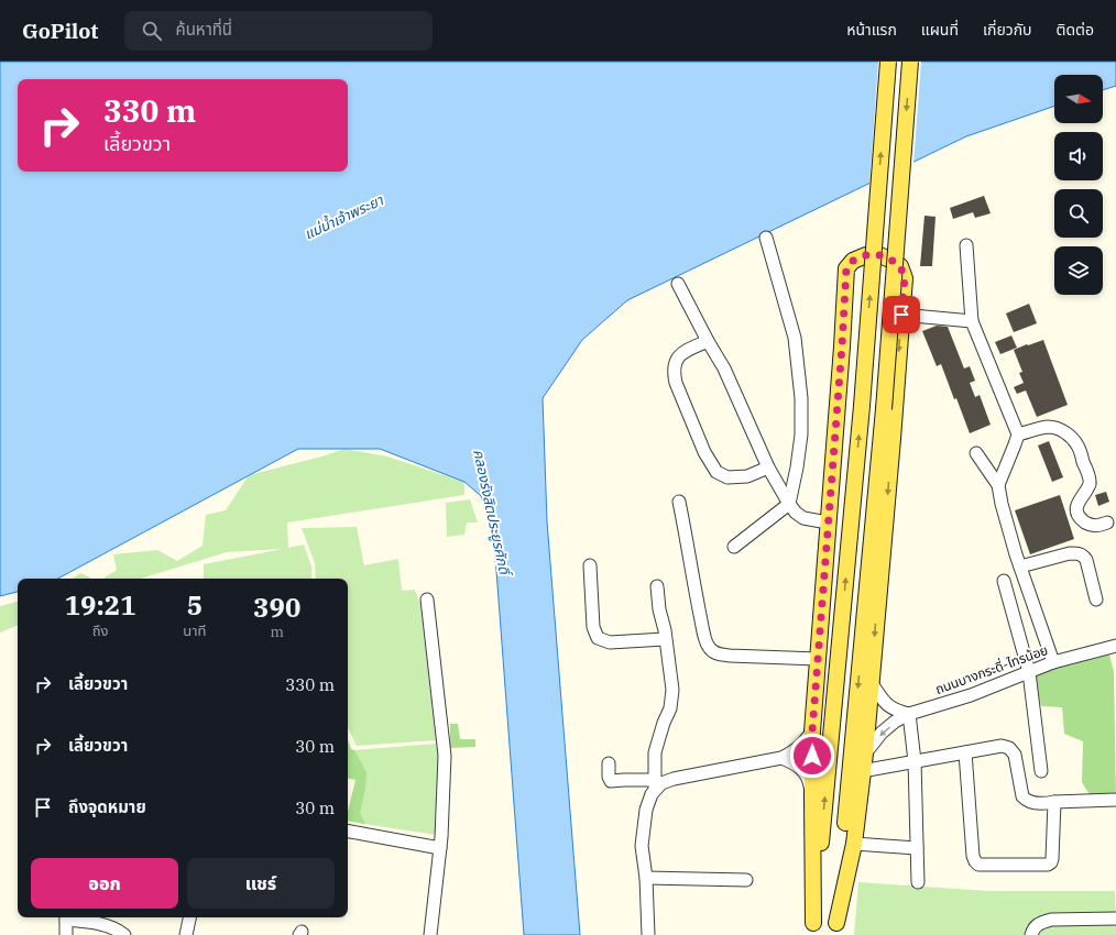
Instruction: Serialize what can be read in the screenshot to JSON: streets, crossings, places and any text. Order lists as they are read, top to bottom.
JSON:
{
  "streets": {
    "street": ["ถนนบางกระดี่-ไทรน้อย"]
  },
  "water": ["แม่น้ำเจ้าพระยา", "คลองรังสิตประยูรศักดิ์"],
  "north": "right",
  "page": {
    "header": "GoPilot",
    "search": "ค้นหาที่นี่",
    "nav": [
      "หน้าแรก",
      "แผนที่",
      "เกี่ยวกับ",
      "ติดต่อ"
    ],
    "turn": ["330 m", "เลี้ยวขวา"],
    "eta": [
      "19:21",
      "ถึง",
      "5",
      "นาที",
      "390",
      "m"
    ],
    "list": [
      {
        "name": "เลี้ยวขวา",
        "value": "330 m"
      },
      {
        "name": "เลี้ยวขวา",
        "value": "30 m"
      },
      {
        "name": "ถึงจุดหมาย",
        "value": "30 m"
      }
    ],
    "buttons": ["ออก", "แชร์"]
  }
}
